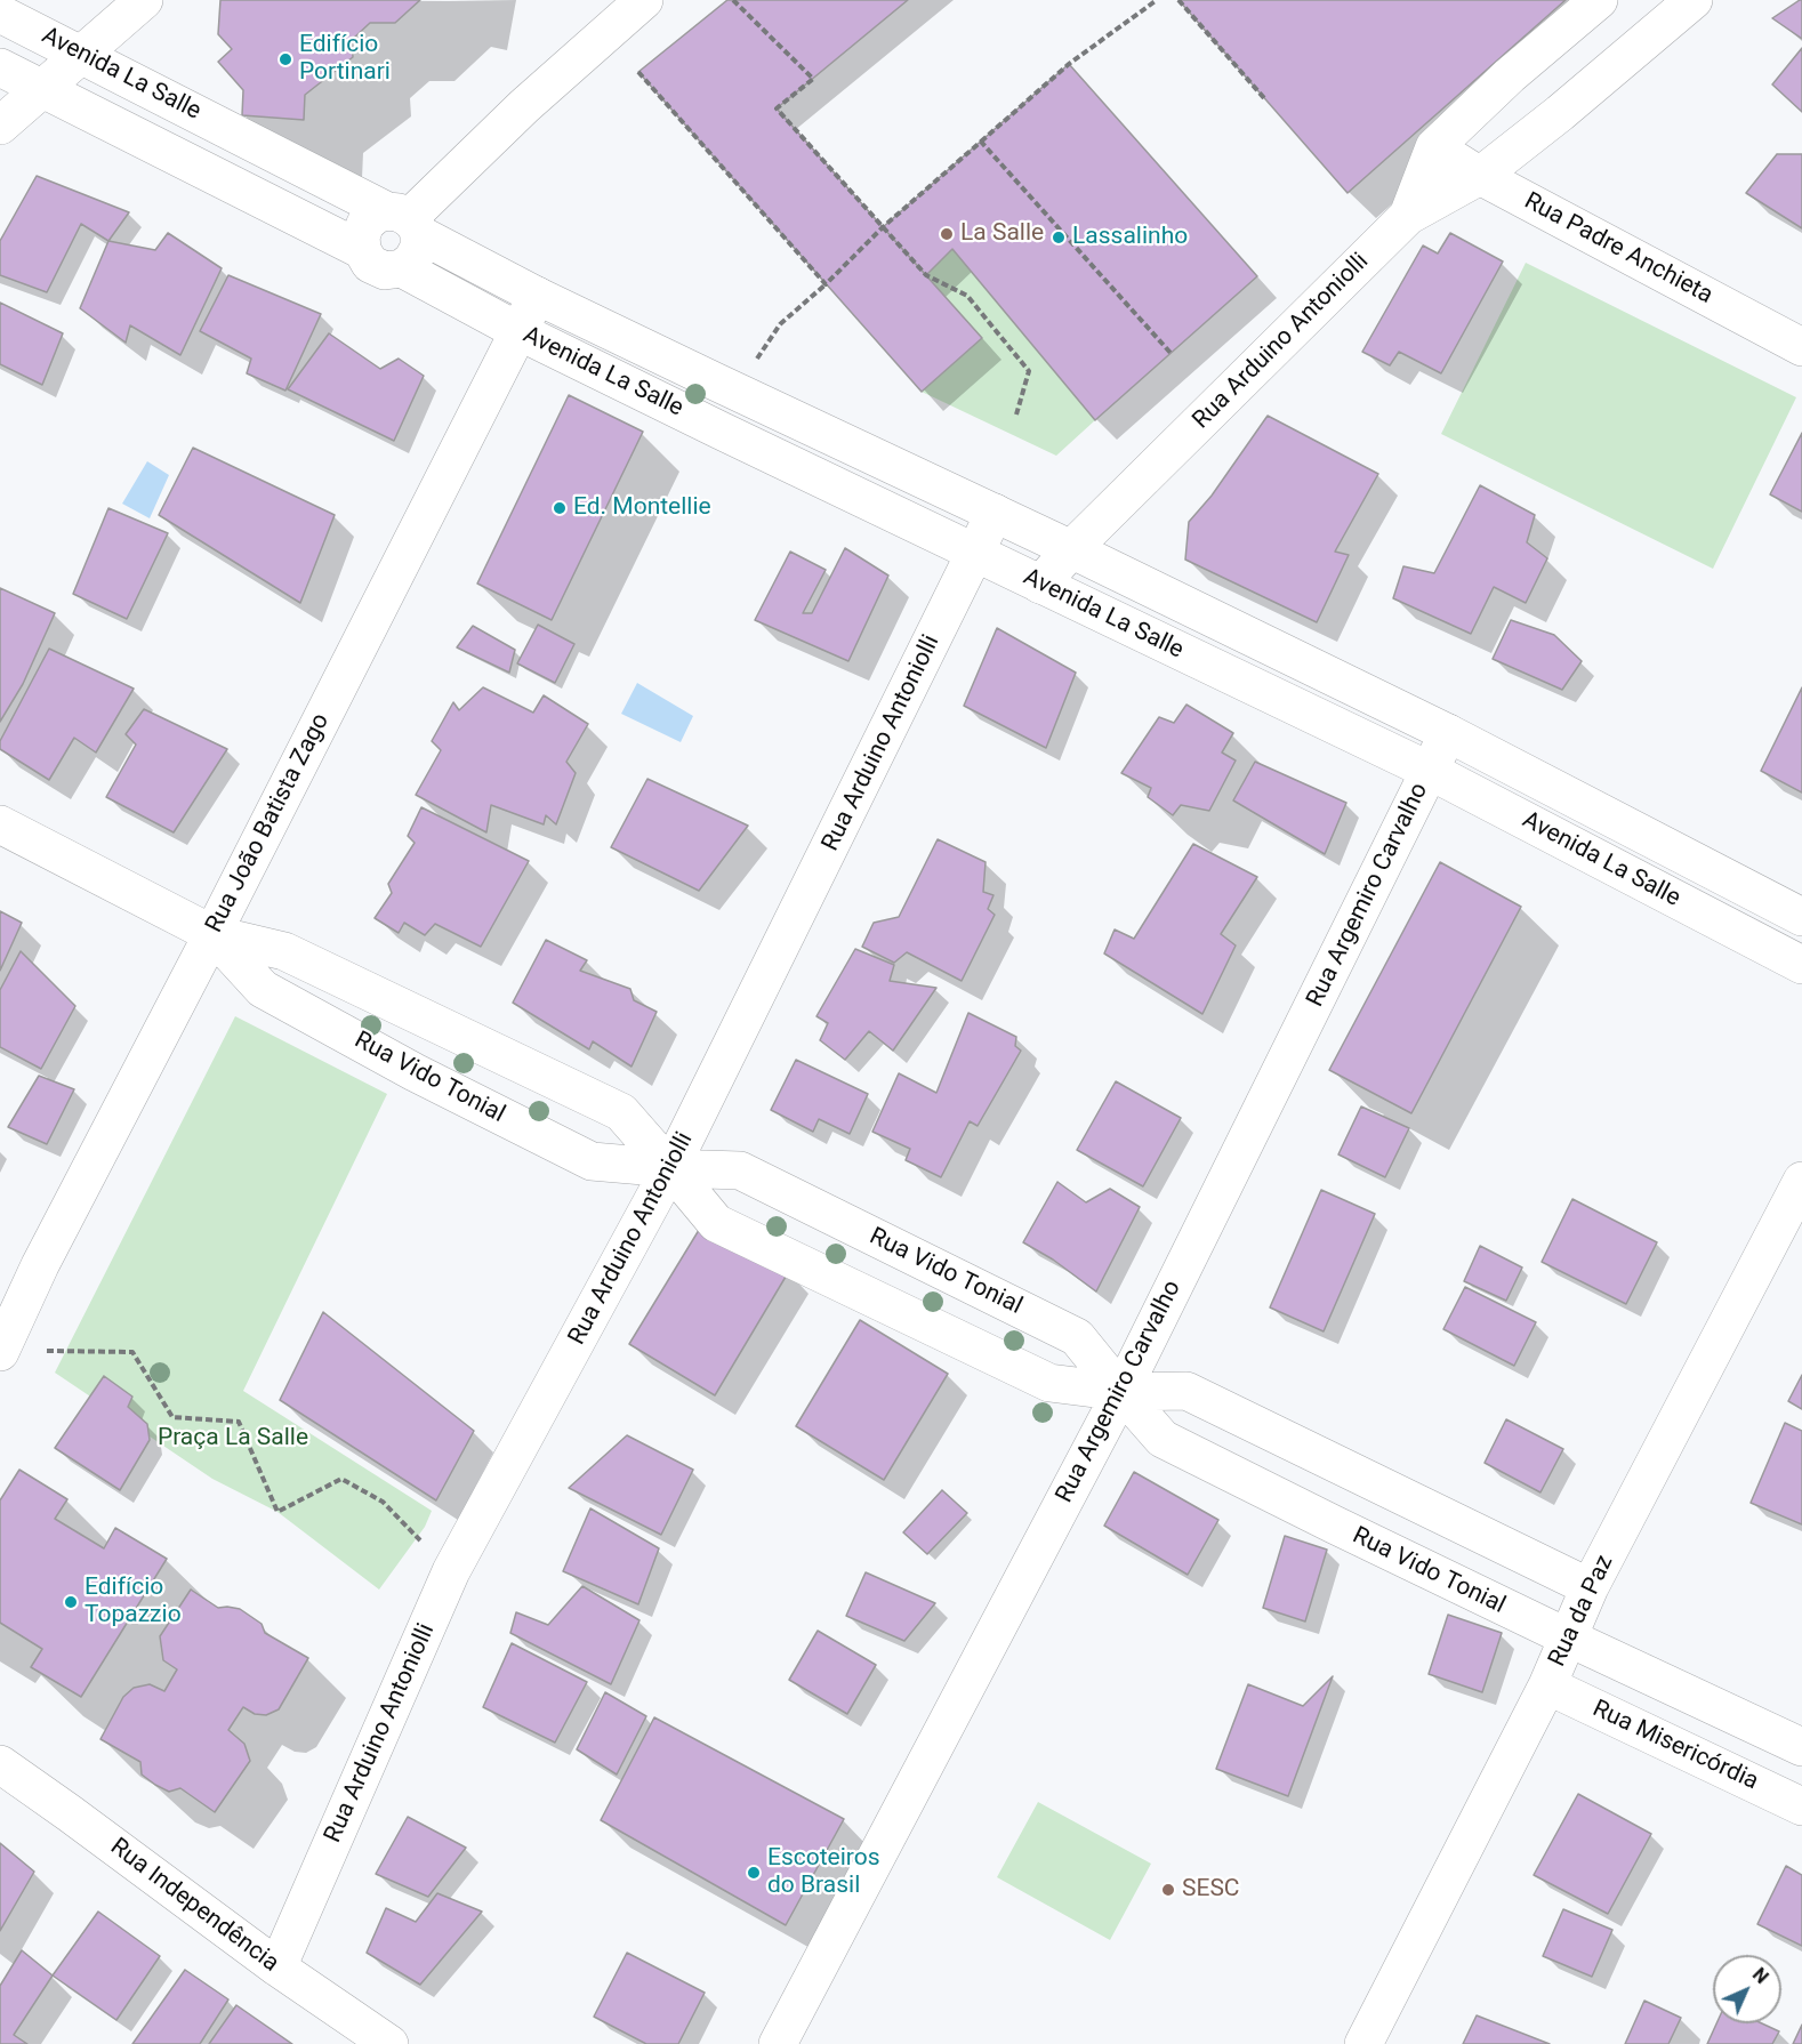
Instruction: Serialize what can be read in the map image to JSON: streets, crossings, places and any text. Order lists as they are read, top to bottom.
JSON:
{
  "streets": {
    "street": [
      "Avenida La Salle",
      "Rua Padre Anchieta",
      "Rua Arduino Antoniolli",
      "Rua João Batista Zago",
      "Rua Argemiro Carvalho",
      "Rua Vido Tonial",
      "Rua da Paz",
      "Rua Misericórdia",
      "Rua Independência"
    ]
  },
  "crossings": [
    ["Avenida La Salle", "Rua Arduino Antoniolli"],
    ["Avenida La Salle", "Rua João Batista Zago"],
    ["Avenida La Salle", "Rua Argemiro Carvalho"],
    ["Rua Padre Anchieta", "Rua Arduino Antoniolli"],
    ["Rua Arduino Antoniolli", "Rua Vido Tonial"],
    ["Rua Arduino Antoniolli", "Rua Independência"],
    ["Rua João Batista Zago", "Rua Vido Tonial"],
    ["Rua Argemiro Carvalho", "Rua Vido Tonial"],
    ["Rua Vido Tonial", "Rua da Paz"],
    ["Rua da Paz", "Rua Misericórdia"]
  ],
  "parks": ["Praça La Salle"],
  "places": [
    "Edifício Portinari",
    "La Salle",
    "Lassalinho",
    "Ed. Montellie",
    "Edifício Topazzio",
    "Escoteiros do Brasil",
    "SESC"
  ],
  "north": "top right"
}
